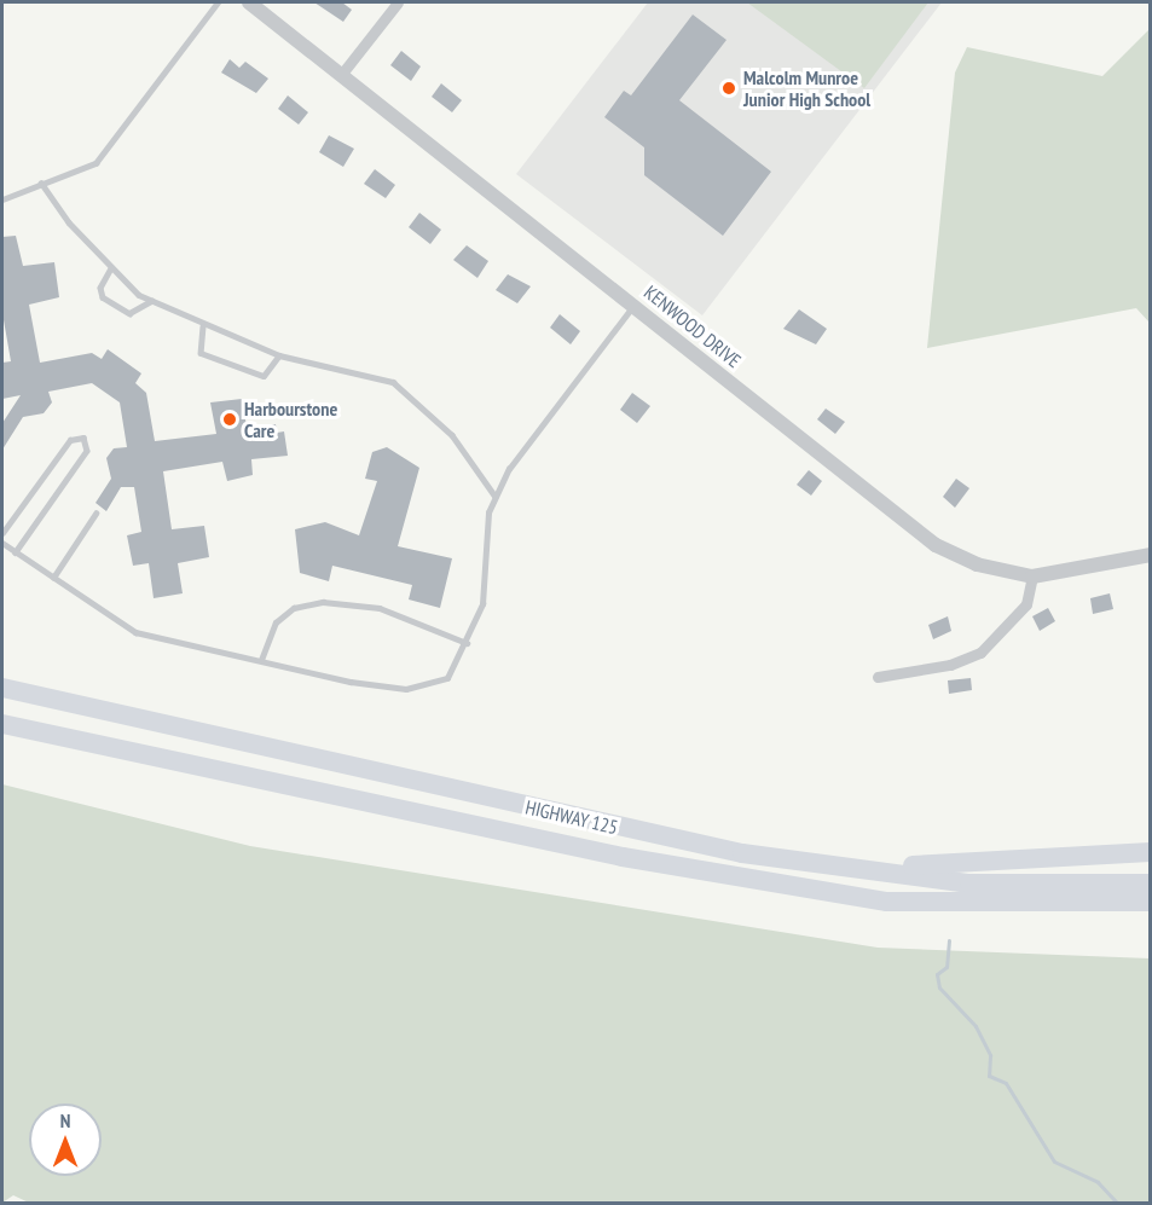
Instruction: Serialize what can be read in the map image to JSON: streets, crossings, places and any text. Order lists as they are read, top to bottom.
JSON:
{
  "streets": {
    "highway": ["HIGHWAY 125"],
    "street": ["KENWOOD DRIVE"]
  },
  "places": ["Malcolm Munroe Junior High School", "Harbourstone Care"],
  "north": "top"
}
